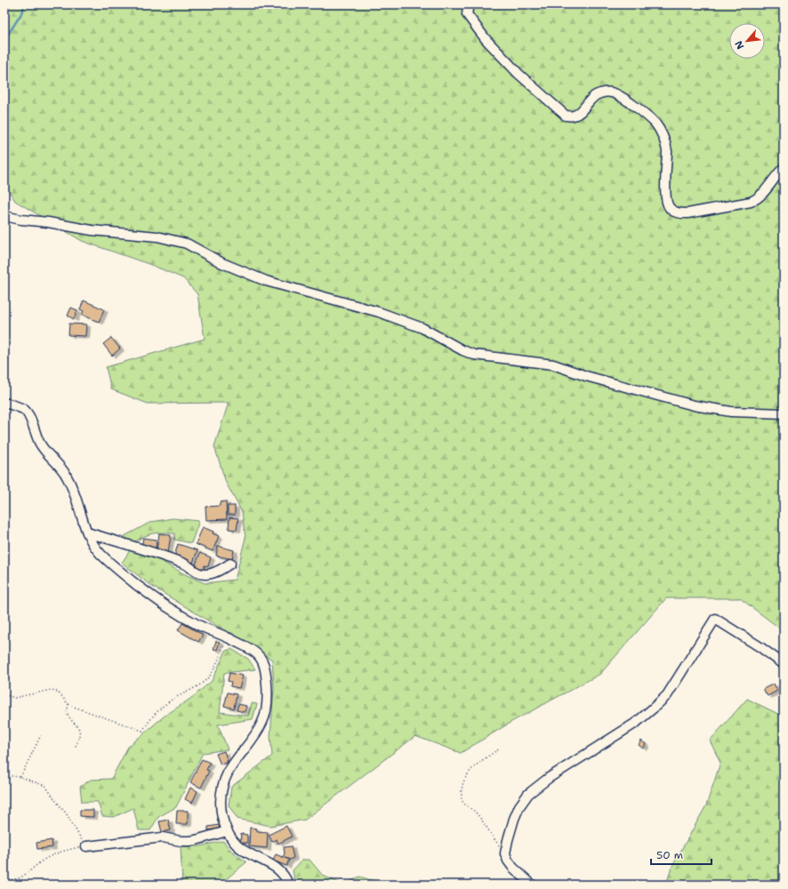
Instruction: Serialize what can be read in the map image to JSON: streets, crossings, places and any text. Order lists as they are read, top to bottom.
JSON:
{
  "scale_bar": "50 m",
  "north": "bottom left"
}
